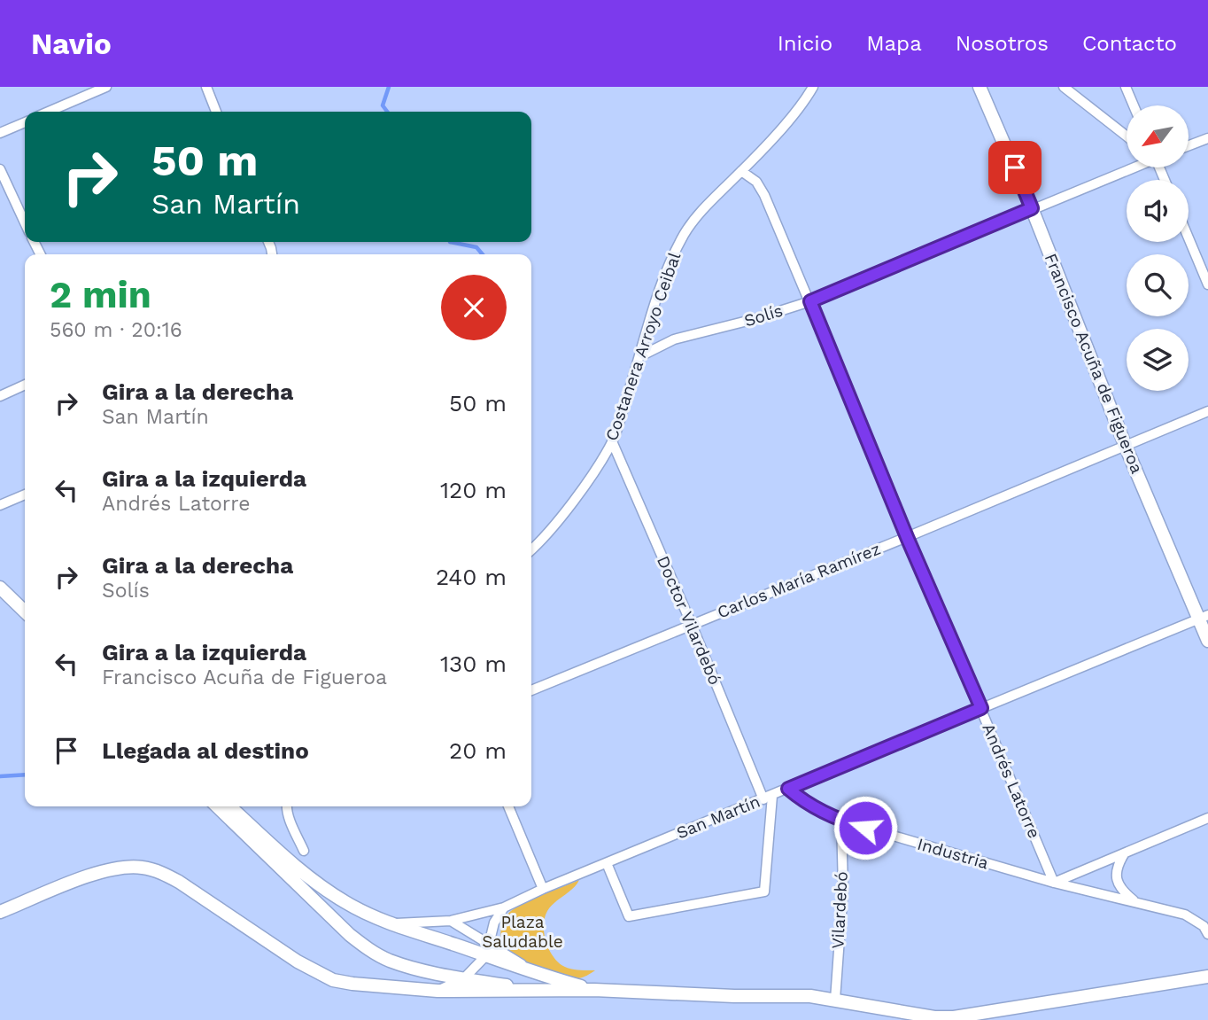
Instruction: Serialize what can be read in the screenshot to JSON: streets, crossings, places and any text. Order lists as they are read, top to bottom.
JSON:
{
  "streets": {
    "street": [
      "Solís",
      "Costanera Arroyo Ceibal",
      "Francisco Acuña de Figueroa",
      "Carlos María Ramírez",
      "Doctor Vilardebó",
      "Andrés Latorre",
      "San Martín",
      "Industria",
      "Vilardebó"
    ]
  },
  "crossings": [
    ["Solís", "Costanera Arroyo Ceibal"],
    ["Solís", "Francisco Acuña de Figueroa"],
    ["Solís", "Andrés Latorre"],
    ["Costanera Arroyo Ceibal", "Doctor Vilardebó"],
    ["Costanera Arroyo Ceibal", "Andrés Latorre"],
    ["Francisco Acuña de Figueroa", "Carlos María Ramírez"],
    ["Francisco Acuña de Figueroa", "San Martín"],
    ["Carlos María Ramírez", "Doctor Vilardebó"],
    ["Carlos María Ramírez", "Andrés Latorre"],
    ["Doctor Vilardebó", "San Martín"],
    ["Andrés Latorre", "San Martín"],
    ["Andrés Latorre", "Industria"],
    ["San Martín", "Industria"],
    ["Industria", "Vilardebó"]
  ],
  "parks": ["Plaza Saludable"],
  "north": "bottom left",
  "page": {
    "header": "Navio",
    "nav": [
      "Inicio",
      "Mapa",
      "Nosotros",
      "Contacto"
    ],
    "turn": ["50 m", "San Martín"],
    "heading": ["2 min", "560 m · 20:16"],
    "list": [
      {
        "name": "Gira a la derecha",
        "note": "San Martín",
        "value": "50 m"
      },
      {
        "name": "Gira a la izquierda",
        "note": "Andrés Latorre",
        "value": "120 m"
      },
      {
        "name": "Gira a la derecha",
        "note": "Solís",
        "value": "240 m"
      },
      {
        "name": "Gira a la izquierda",
        "note": "Francisco Acuña de Figueroa",
        "value": "130 m"
      },
      {
        "name": "Llegada al destino",
        "value": "20 m"
      }
    ]
  }
}
